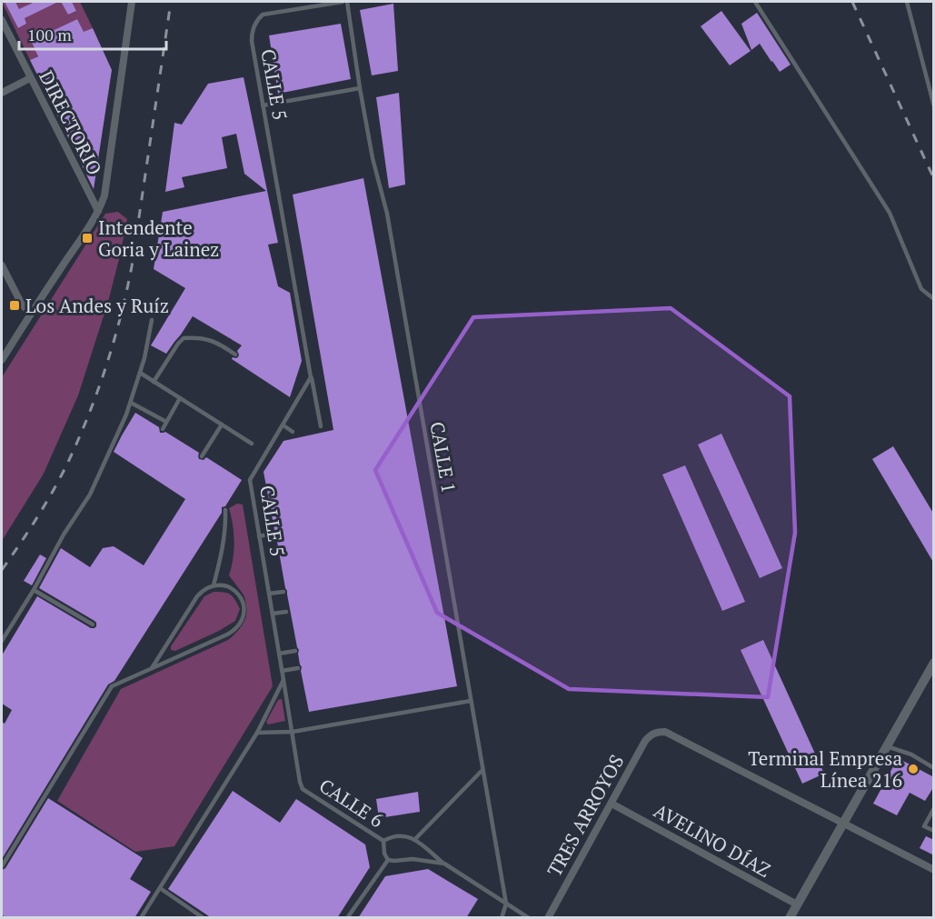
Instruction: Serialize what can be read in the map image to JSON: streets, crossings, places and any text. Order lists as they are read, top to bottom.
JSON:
{
  "streets": {
    "street": ["DIRECTORIO", "TRES ARROYOS", "AVELINO DÍAZ"],
    "lane": ["CALLE 5", "CALLE 1", "CALLE 6"]
  },
  "crossings": [
    ["CALLE 5", "CALLE 1"],
    ["CALLE 5", "CALLE 6"],
    ["TRES ARROYOS", "AVELINO DÍAZ"]
  ],
  "places": {
    "transit": ["Intendente Goria y Lainez", "Los Andes y Ruíz"],
    "other": ["Terminal Empresa Línea 216"]
  },
  "scale_bar": "100 m"
}
